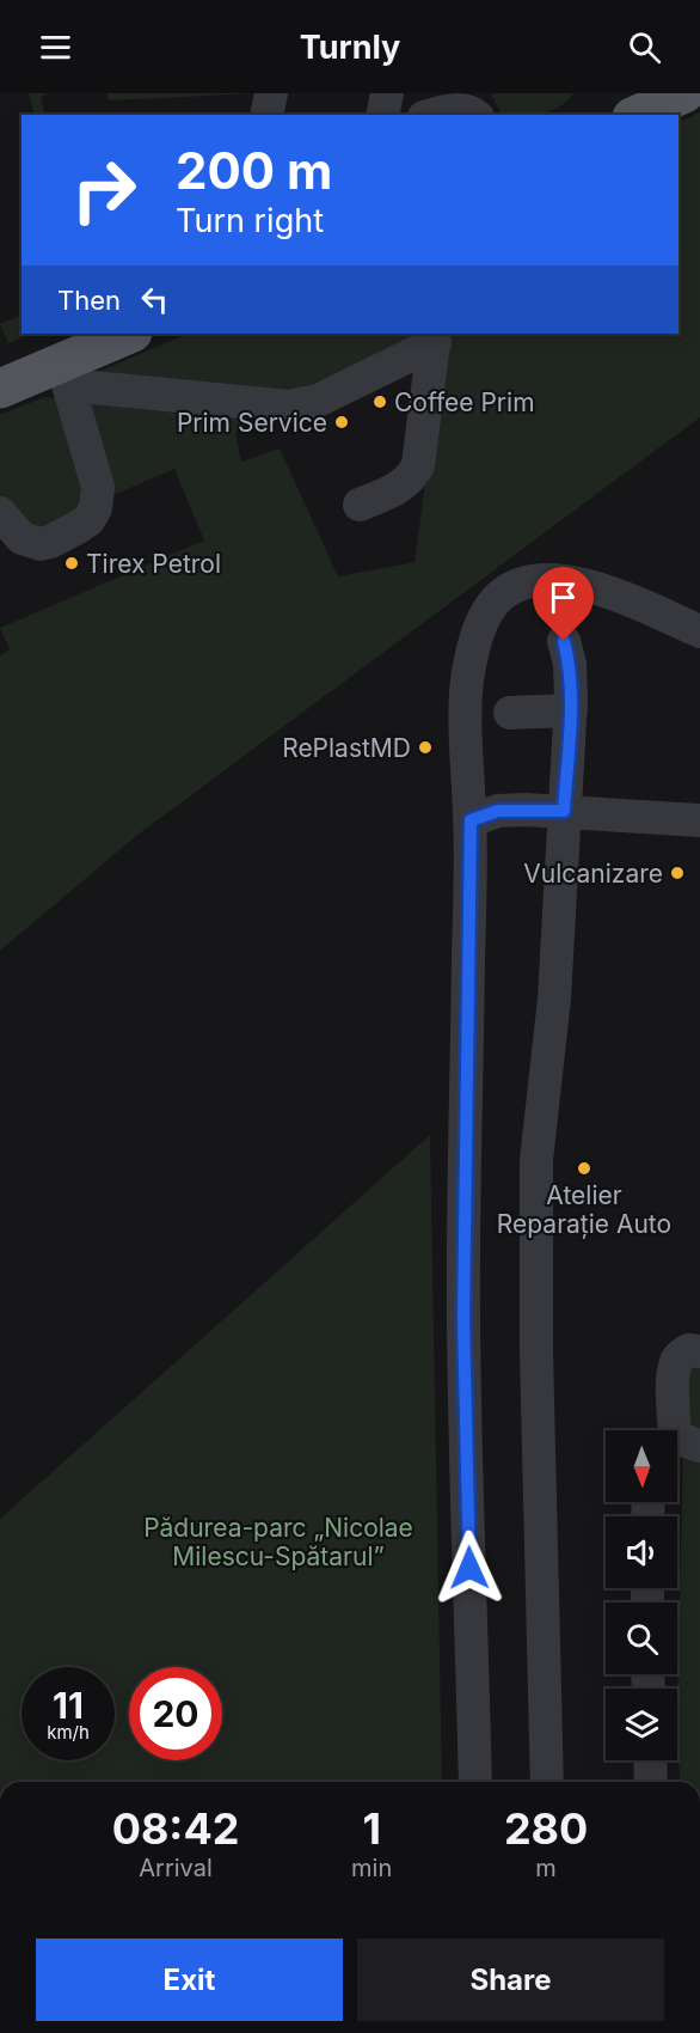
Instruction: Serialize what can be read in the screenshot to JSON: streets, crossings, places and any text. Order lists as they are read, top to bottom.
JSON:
{
  "parks": ["Pădurea-parc „Nicolae Milescu-Spătarul”"],
  "places": [
    "Coffee Prim",
    "Prim Service",
    "Tirex Petrol",
    "RePlastMD",
    "Vulcanizare",
    "Atelier Reparație Auto"
  ],
  "north": "bottom",
  "page": {
    "header": "Turnly",
    "turn": ["200 m", "Turn right"],
    "then": "Then",
    "speed": "11 km/h",
    "limit": "20",
    "eta": [
      "08:42",
      "Arrival",
      "1",
      "min",
      "280",
      "m"
    ],
    "buttons": ["Exit", "Share"]
  }
}
